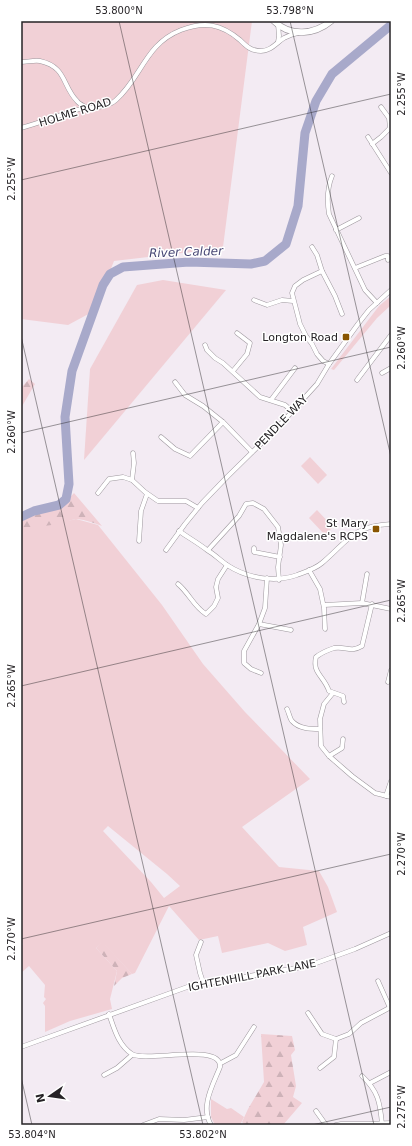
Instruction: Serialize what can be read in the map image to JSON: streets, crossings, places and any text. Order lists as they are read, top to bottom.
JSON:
{
  "streets": {
    "street": ["HOLME ROAD", "PENDLE WAY", "IGHTENHILL PARK LANE"]
  },
  "water": ["River Calder"],
  "places": {
    "transit": ["Longton Road", "St Mary Magdalene's RCPS"]
  },
  "north": "left",
  "coordinates": [
    "53.800°N",
    "53.798°N",
    "2.255°W",
    "2.260°W",
    "2.265°W",
    "2.270°W",
    "2.275°W",
    "53.804°N",
    "53.802°N"
  ]
}
